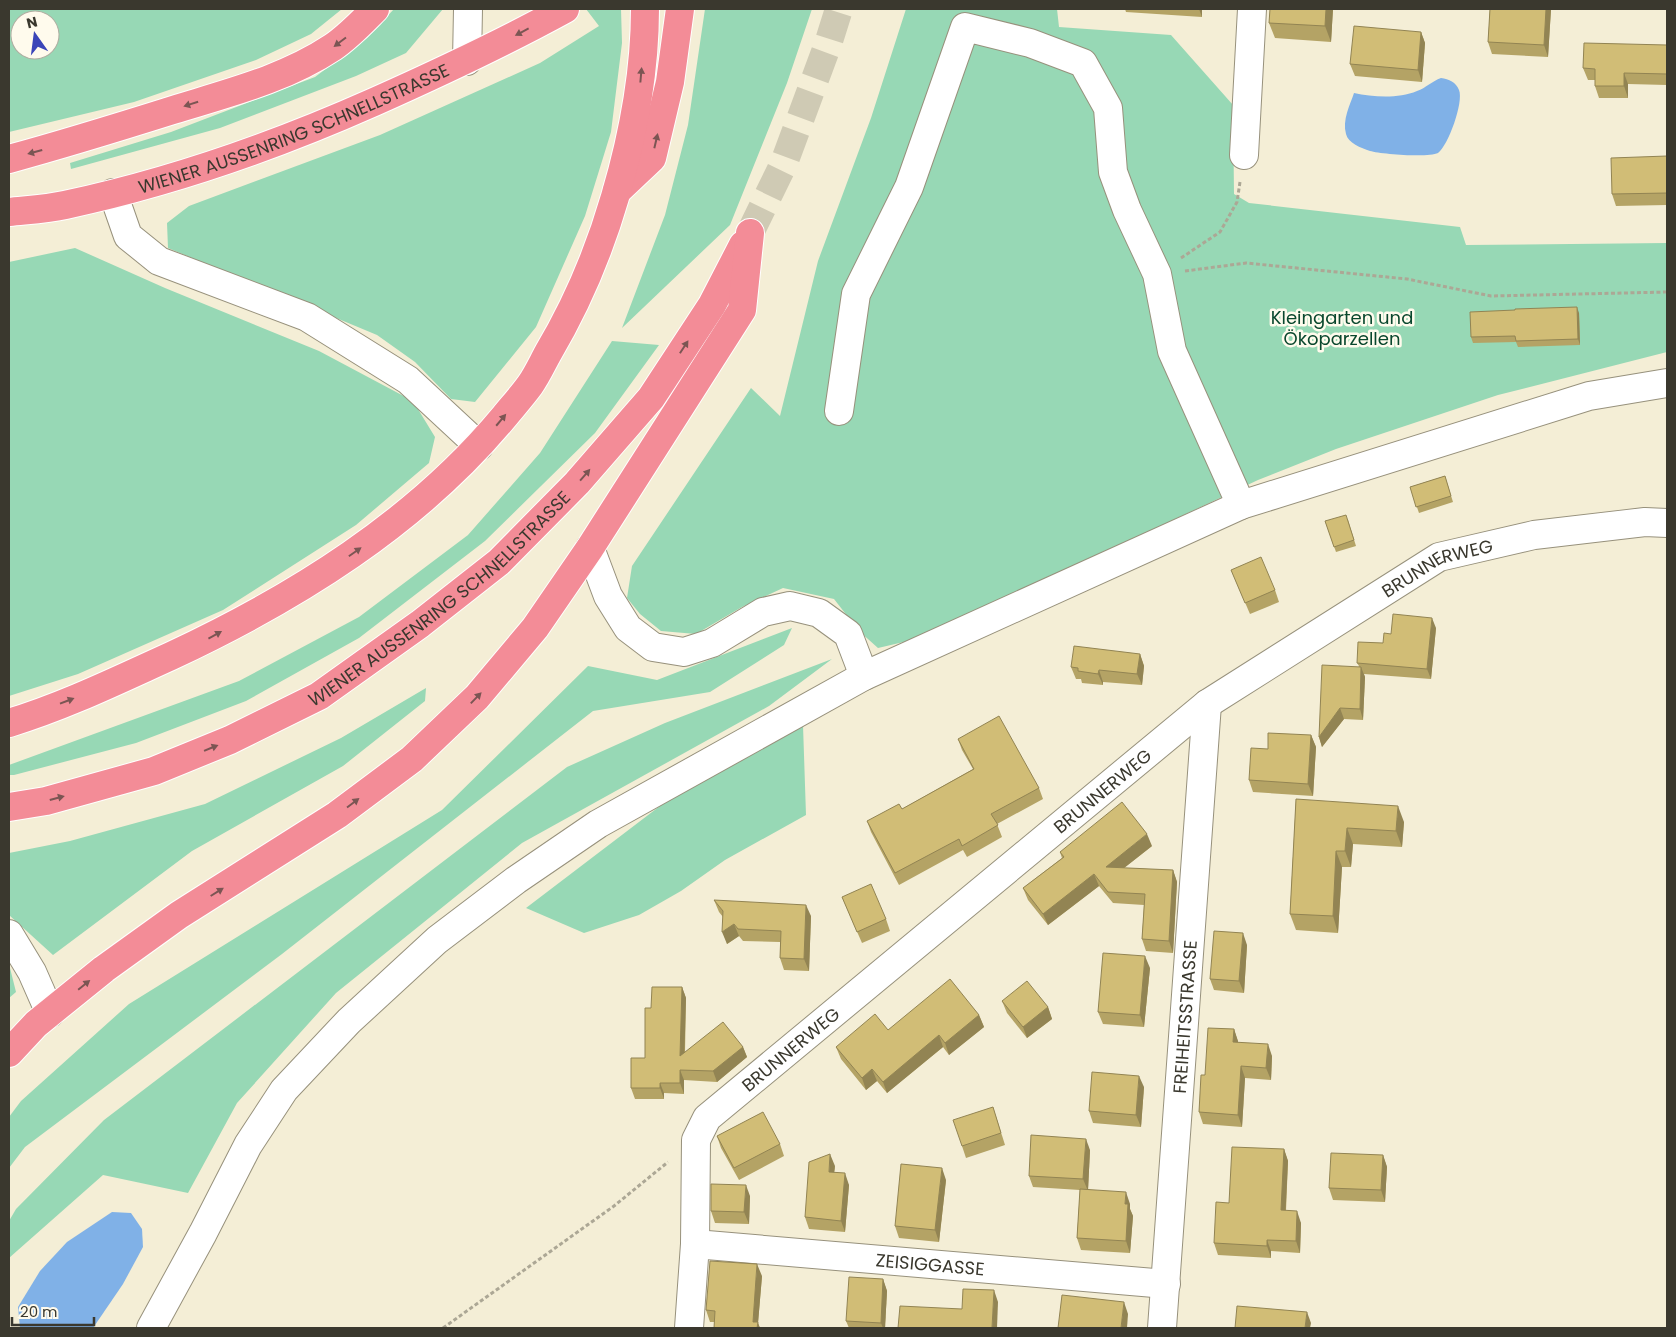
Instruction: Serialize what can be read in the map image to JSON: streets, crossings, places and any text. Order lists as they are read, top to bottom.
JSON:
{
  "streets": {
    "highway": ["WIENER AUSSENRING SCHNELLSTRASSE"],
    "street": ["BRUNNERWEG", "FREIHEITSSTRASSE", "ZEISIGGASSE"]
  },
  "crossings": [
    ["BRUNNERWEG", "FREIHEITSSTRASSE"],
    ["BRUNNERWEG", "ZEISIGGASSE"],
    ["FREIHEITSSTRASSE", "ZEISIGGASSE"]
  ],
  "parks": ["Kleingarten und Ökoparzellen"],
  "scale_bar": "20 m",
  "north": "top"
}
